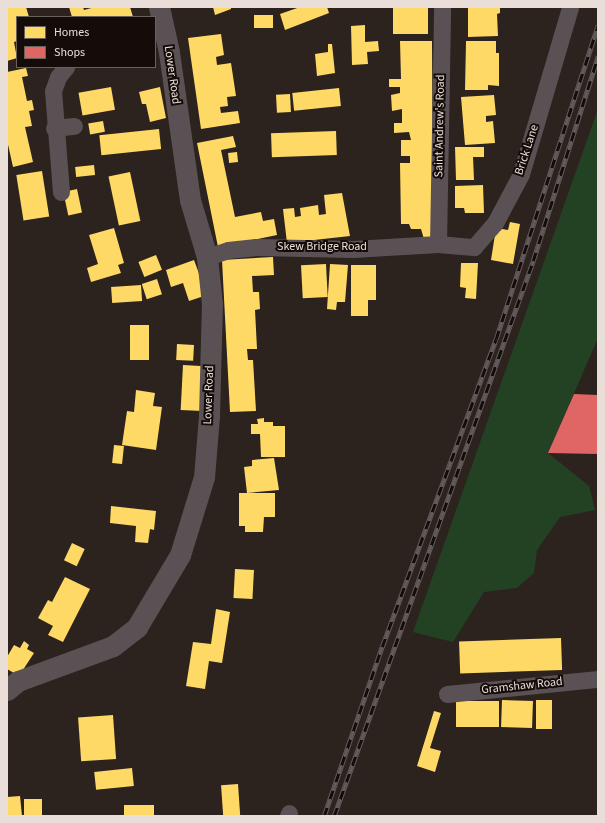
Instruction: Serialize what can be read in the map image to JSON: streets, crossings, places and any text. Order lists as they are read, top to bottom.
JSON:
{
  "streets": {
    "street": [
      "Lower Road",
      "Saint Andrew's Road",
      "Brick Lane",
      "Skew Bridge Road",
      "Gramshaw Road"
    ]
  },
  "crossings": [
    ["Lower Road", "Skew Bridge Road"],
    ["Saint Andrew's Road", "Brick Lane"],
    ["Saint Andrew's Road", "Skew Bridge Road"],
    ["Brick Lane", "Skew Bridge Road"]
  ],
  "legend": ["Homes", "Shops"]
}
